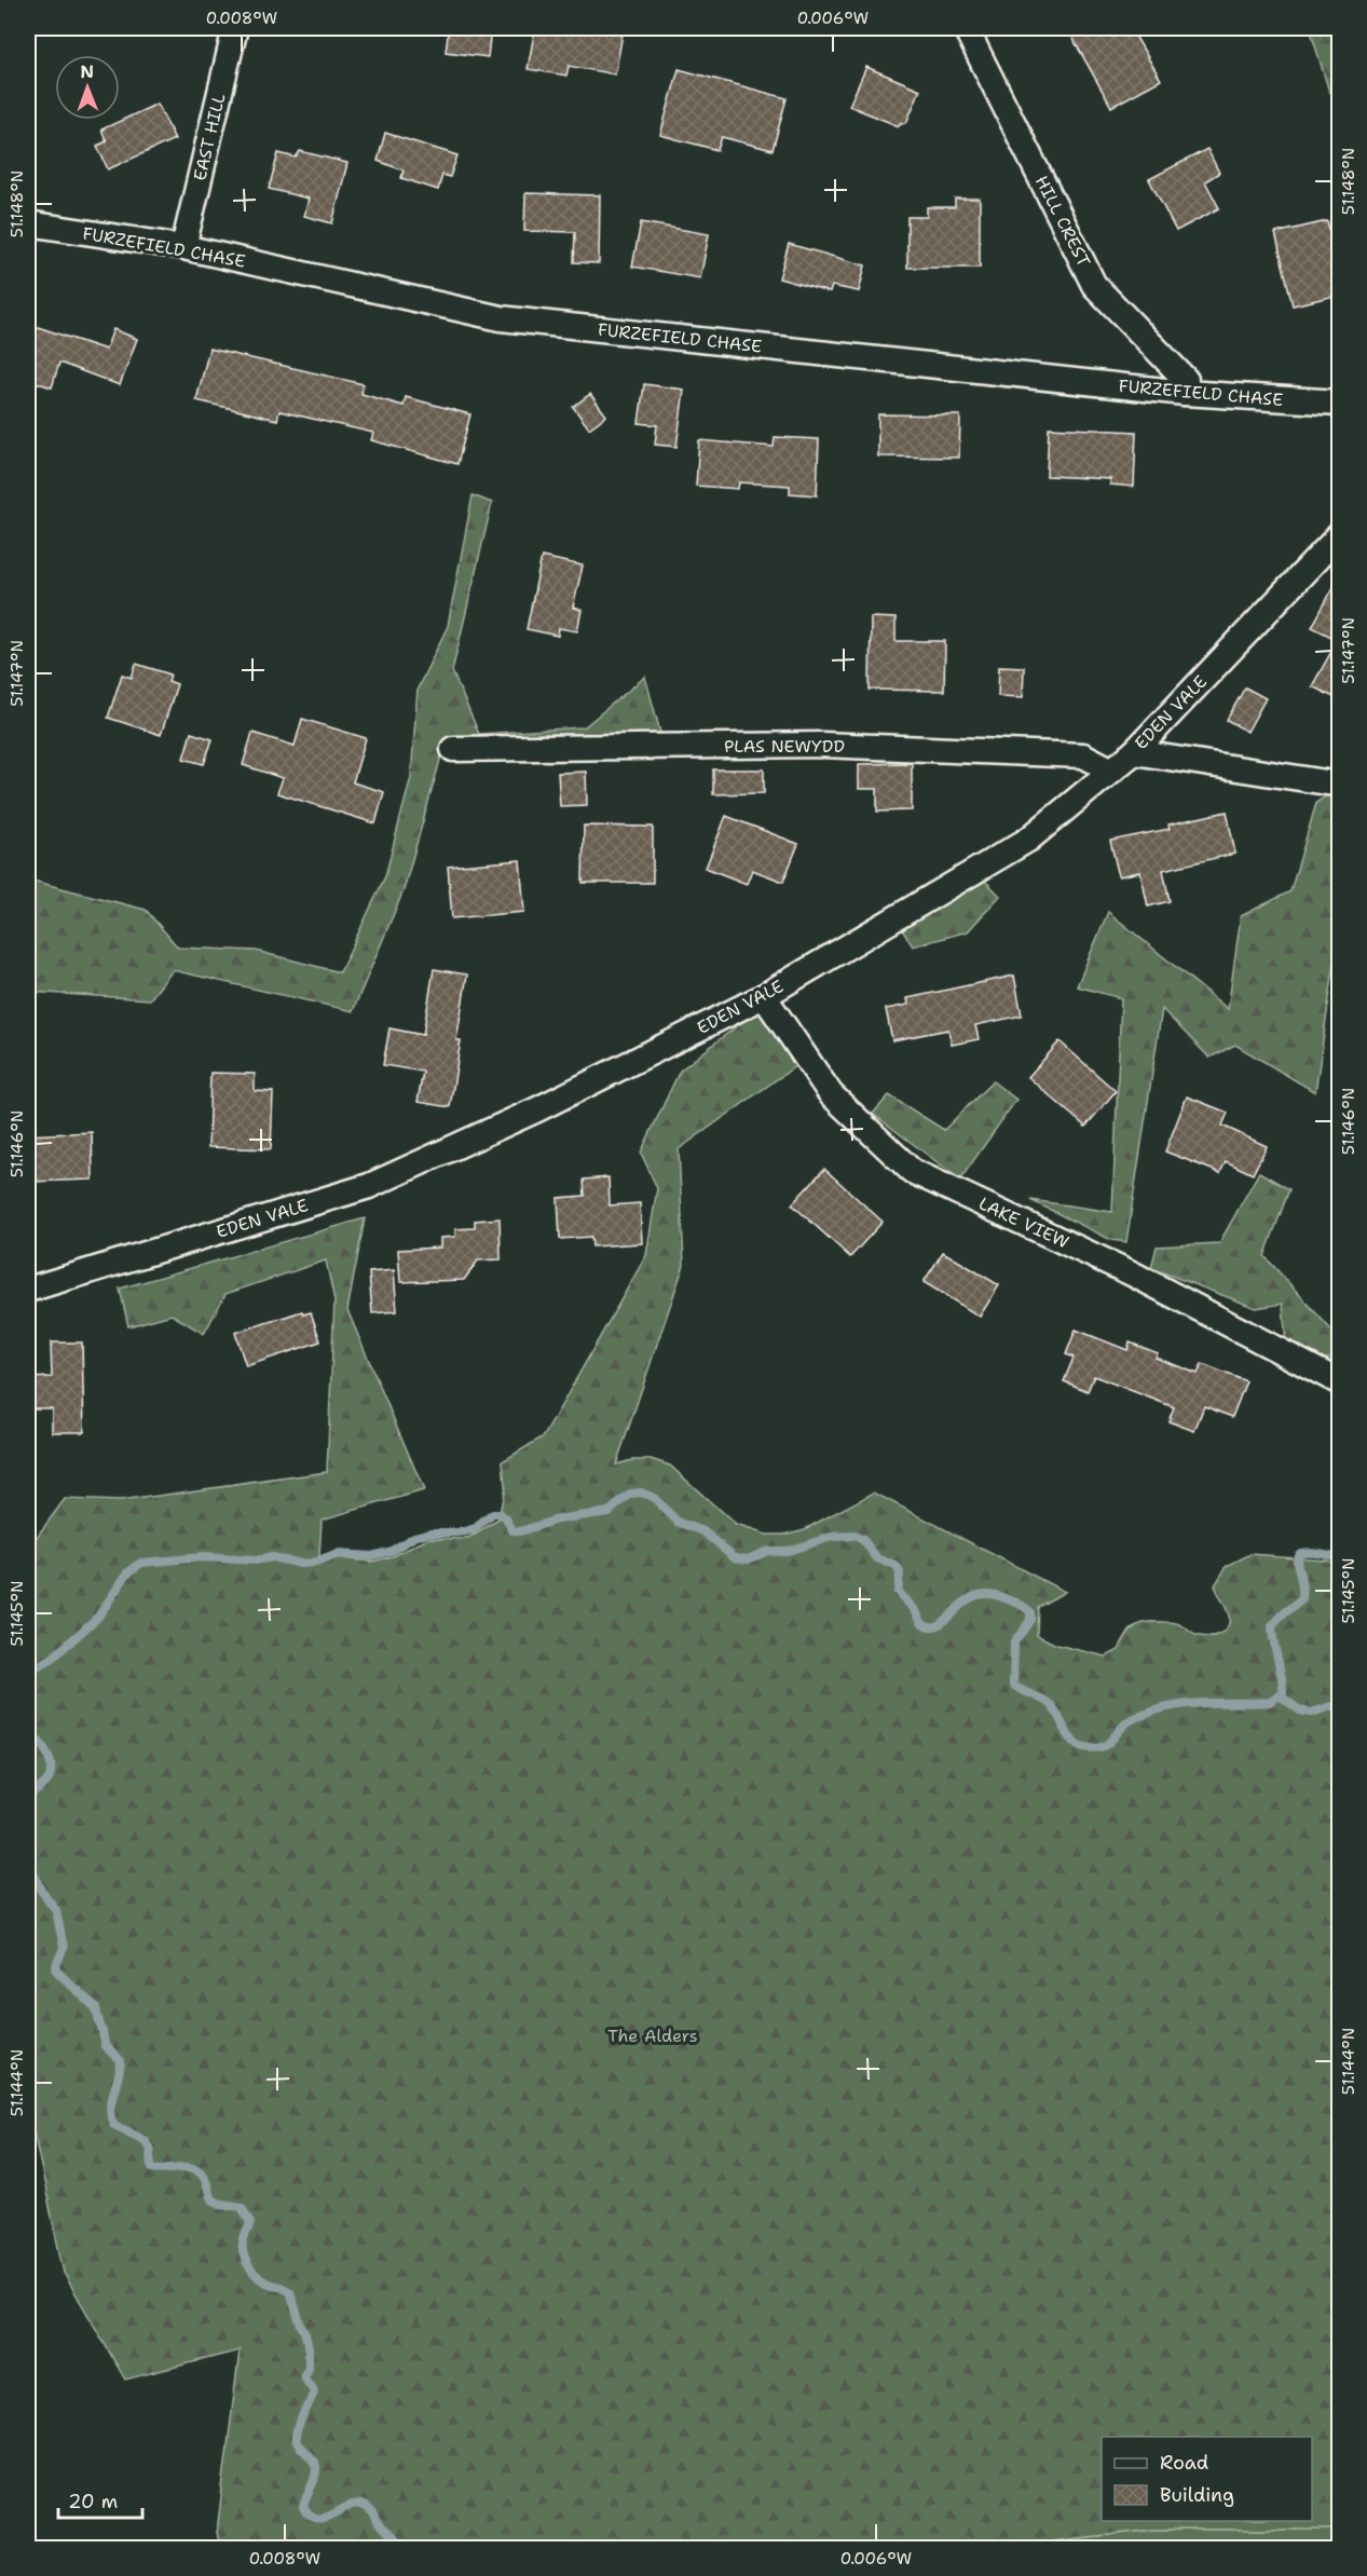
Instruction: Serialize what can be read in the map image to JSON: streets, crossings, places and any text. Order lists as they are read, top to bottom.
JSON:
{
  "streets": {
    "street": [
      "EAST HILL",
      "HILL CREST",
      "FURZEFIELD CHASE",
      "EDEN VALE",
      "PLAS NEWYDD",
      "LAKE VIEW"
    ]
  },
  "crossings": [
    ["EAST HILL", "FURZEFIELD CHASE"],
    ["HILL CREST", "FURZEFIELD CHASE"],
    ["EDEN VALE", "PLAS NEWYDD"],
    ["EDEN VALE", "LAKE VIEW"]
  ],
  "parks": ["The Alders"],
  "legend": ["Road", "Building"],
  "scale_bar": "20 m",
  "north": "top",
  "coordinates": [
    "0.008°W",
    "0.006°W",
    "51.148°N",
    "51.147°N",
    "51.146°N",
    "51.145°N",
    "51.144°N"
  ]
}
